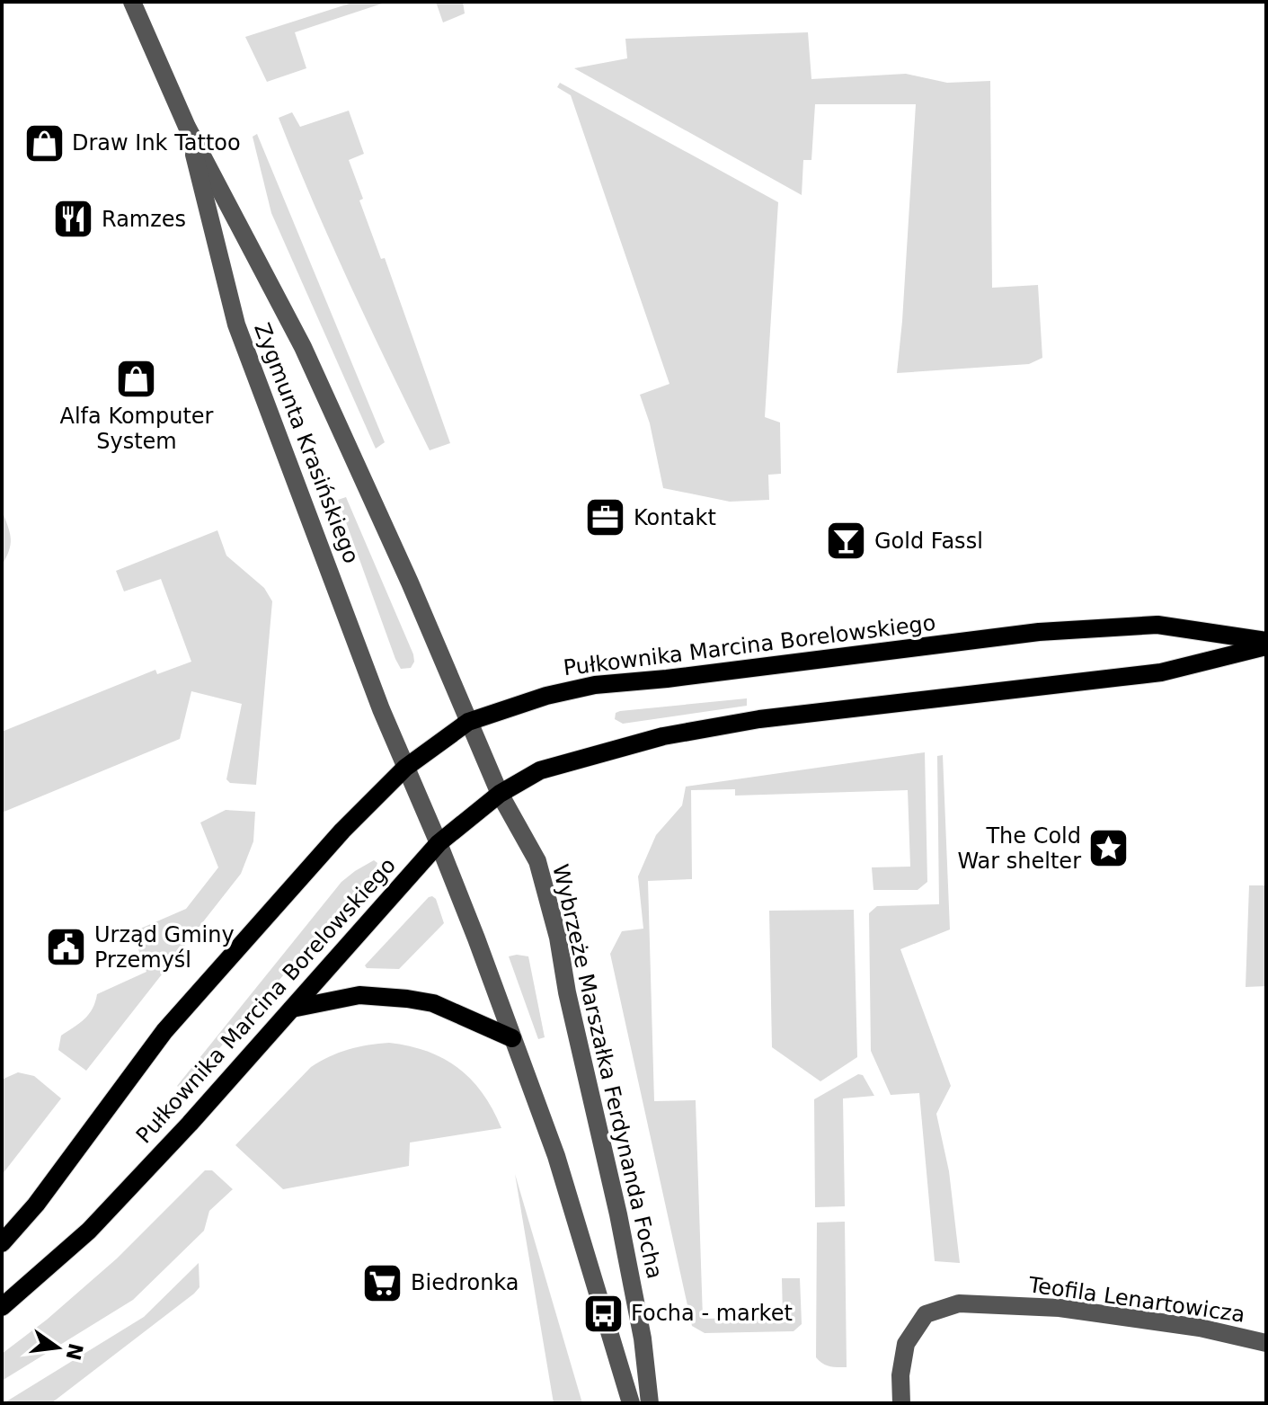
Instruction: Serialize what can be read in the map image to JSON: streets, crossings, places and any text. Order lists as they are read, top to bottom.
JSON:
{
  "streets": {
    "main road": ["Pułkownika Marcina Borelowskiego"],
    "street": ["Zygmunta Krasińskiego", "Wybrzeże Marszałka Ferdynanda Focha", "Teofila Lenartowicza"]
  },
  "crossings": [
    ["Zygmunta Krasińskiego", "Pułkownika Marcina Borelowskiego"],
    ["Zygmunta Krasińskiego", "Wybrzeże Marszałka Ferdynanda Focha"],
    ["Pułkownika Marcina Borelowskiego", "Wybrzeże Marszałka Ferdynanda Focha"]
  ],
  "places": {
    "shop": ["Draw Ink Tattoo", "Alfa Komputer System"],
    "restaurant": ["Ramzes"],
    "office": ["Kontakt"],
    "bar": ["Gold Fassl"],
    "place": ["The Cold War shelter"],
    "public building": ["Urząd Gminy Przemyśl"],
    "supermarket": ["Biedronka"],
    "bus stop": ["Focha - market"]
  },
  "north": "right"
}
